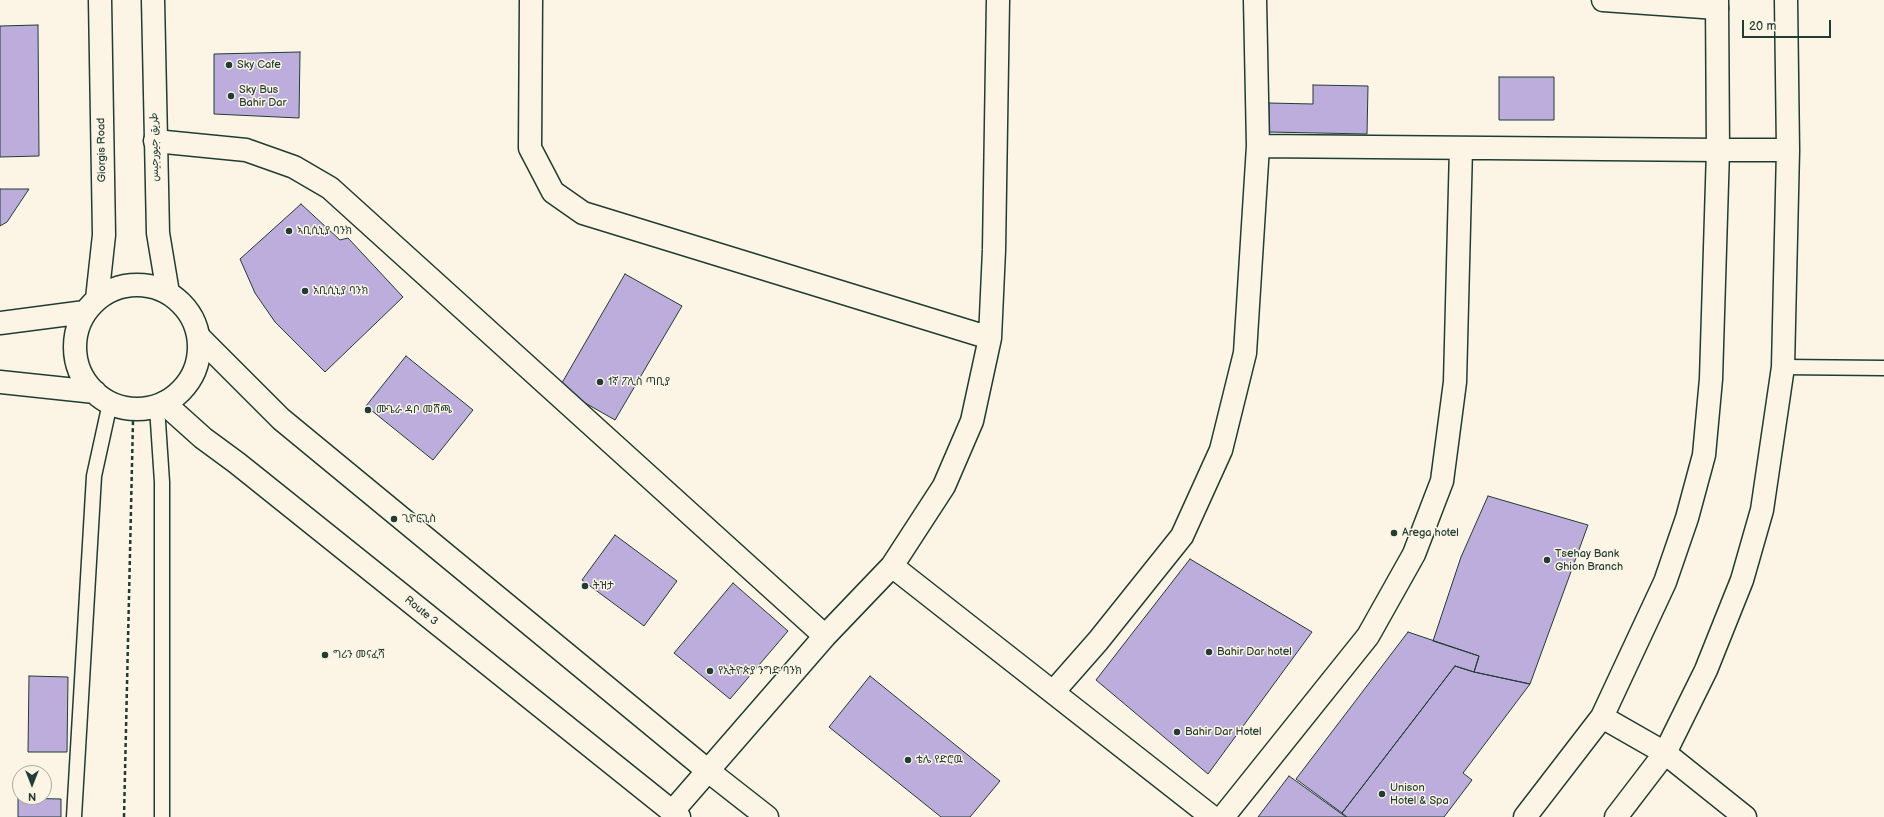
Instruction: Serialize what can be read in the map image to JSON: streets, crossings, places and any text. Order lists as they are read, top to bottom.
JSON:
{
  "streets": {
    "main road": ["طريق جيورجيس", "Giorgis Road", "Route 3"]
  },
  "crossings": [
    ["طريق جيورجيس", "Giorgis Road"],
    ["طريق جيورجيس", "Route 3"],
    ["Giorgis Road", "Route 3"]
  ],
  "places": [
    "Sky Cafe",
    "Sky Bus Bahir Dar",
    "ኣቢሲኒያ ባንክ",
    "አቢሲኒያ ባንክ",
    "1ኛ ፖሊስ ጣቢያ",
    "ሙጌራ ዳቦ መሸጫ",
    "ጊዮርጊስ",
    "Arega hotel",
    "Tsehay Bank Ghion Branch",
    "ትዝታ",
    "Bahir Dar hotel",
    "ግሪን መናፈሻ",
    "የኢትዮጵያ ንግድ ባንክ",
    "Bahir Dar Hotel",
    "ቴሌ የድሮዉ",
    "Unison Hotel & Spa"
  ],
  "scale_bar": "20 m",
  "north": "bottom"
}
